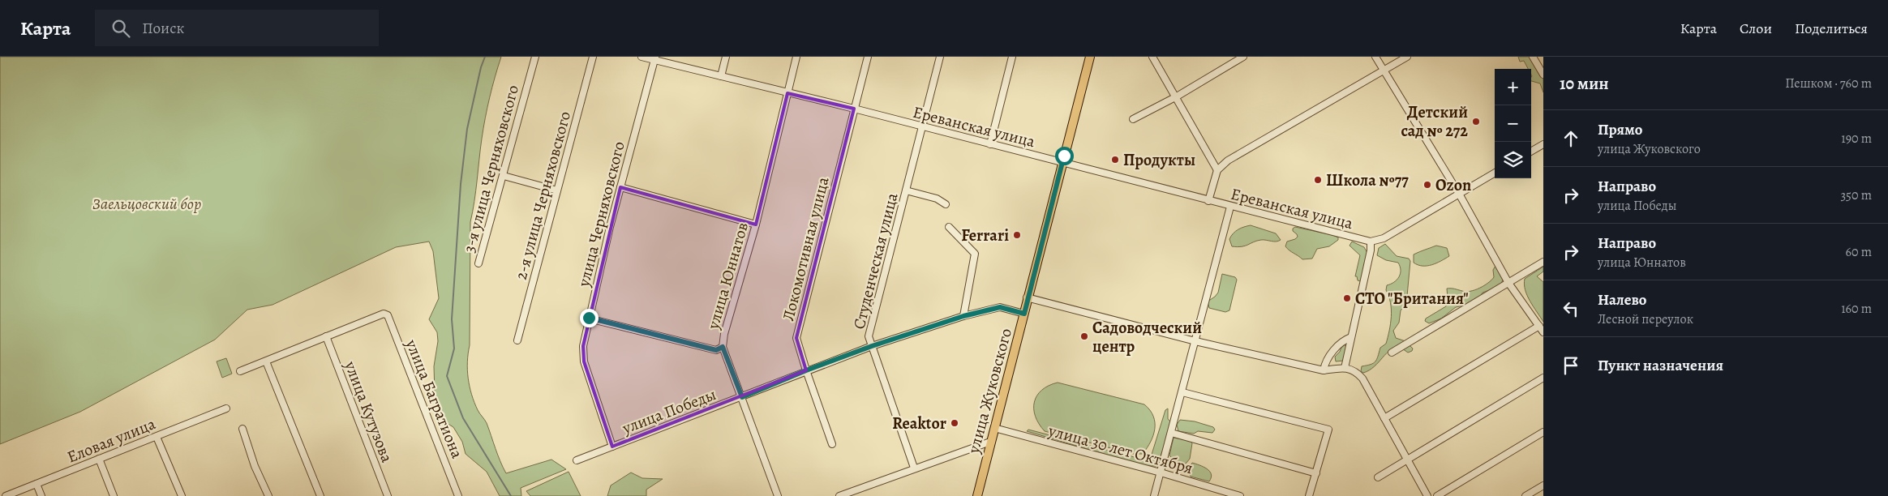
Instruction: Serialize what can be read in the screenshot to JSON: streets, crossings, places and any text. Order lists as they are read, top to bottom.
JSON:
{
  "streets": {
    "main road": ["улица Жуковского"],
    "street": [
      "Ереванская улица",
      "3-я улица Черняховского",
      "2-я улица Черняховского",
      "улица Черняховского",
      "Локомотивная улица",
      "Студенческая улица",
      "улица Юннатов",
      "улица Багратиона",
      "улица Победы",
      "улица Кутузова",
      "Еловая улица",
      "улица 30 лет Октября"
    ]
  },
  "crossings": [
    ["Ереванская улица", "улица Черняховского"],
    ["Ереванская улица", "Локомотивная улица"],
    ["Ереванская улица", "Студенческая улица"],
    ["Ереванская улица", "улица Юннатов"],
    ["Ереванская улица", "улица Жуковского"],
    ["улица Черняховского", "улица Победы"],
    ["Локомотивная улица", "улица Победы"],
    ["Студенческая улица", "улица Победы"],
    ["улица Юннатов", "улица Победы"],
    ["улица Жуковского", "улица Победы"],
    ["улица Жуковского", "улица 30 лет Октября"],
    ["улица Багратиона", "улица Кутузова"]
  ],
  "parks": ["Заельцовский бор"],
  "places": [
    "Детский сад № 272",
    "Продукты",
    "Школа №77",
    "Ozon",
    "Ferrari",
    "СТО \"Британия\"",
    "Садоводческий центр",
    "Reaktor"
  ],
  "page": {
    "header": "Карта",
    "search": "Поиск",
    "nav": ["Карта", "Слои", "Поделиться"],
    "heading": ["10 мин", "Пешком · 760 m"],
    "map_buttons": ["+", "−"],
    "list": [
      ["Прямо", "улица Жуковского", "190 m"],
      ["Направо", "улица Победы", "350 m"],
      ["Направо", "улица Юннатов", "60 m"],
      ["Налево", "Лесной переулок", "160 m"],
      "Пункт назначения"
    ]
  }
}
